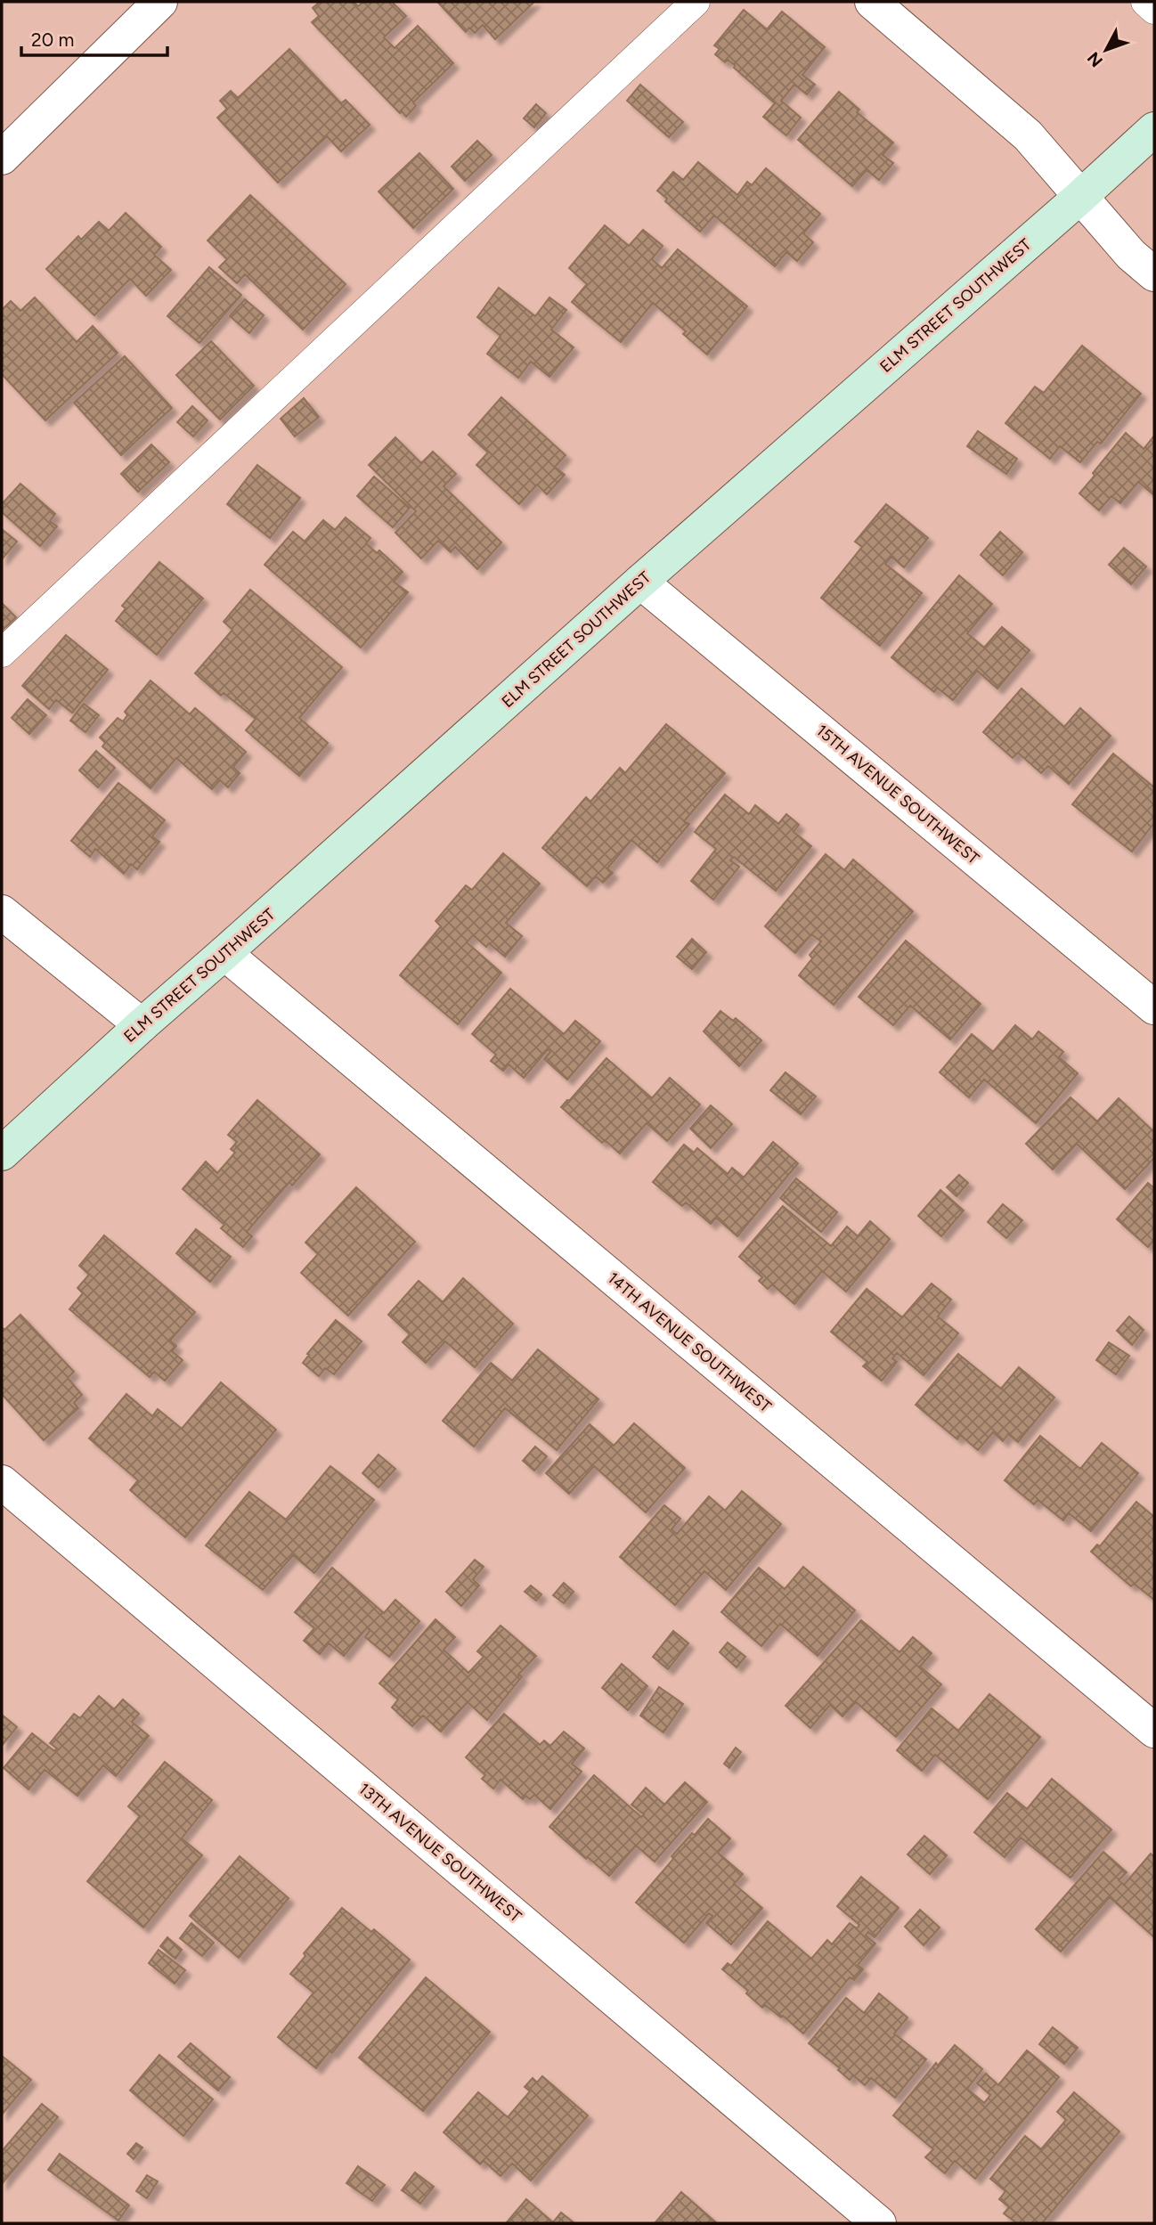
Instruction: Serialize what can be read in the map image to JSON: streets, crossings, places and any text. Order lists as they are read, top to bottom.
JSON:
{
  "streets": {
    "street": [
      "ELM STREET SOUTHWEST",
      "15TH AVENUE SOUTHWEST",
      "14TH AVENUE SOUTHWEST",
      "13TH AVENUE SOUTHWEST"
    ]
  },
  "crossings": [
    ["ELM STREET SOUTHWEST", "15TH AVENUE SOUTHWEST"],
    ["ELM STREET SOUTHWEST", "14TH AVENUE SOUTHWEST"]
  ],
  "scale_bar": "20 m",
  "north": "bottom left"
}
